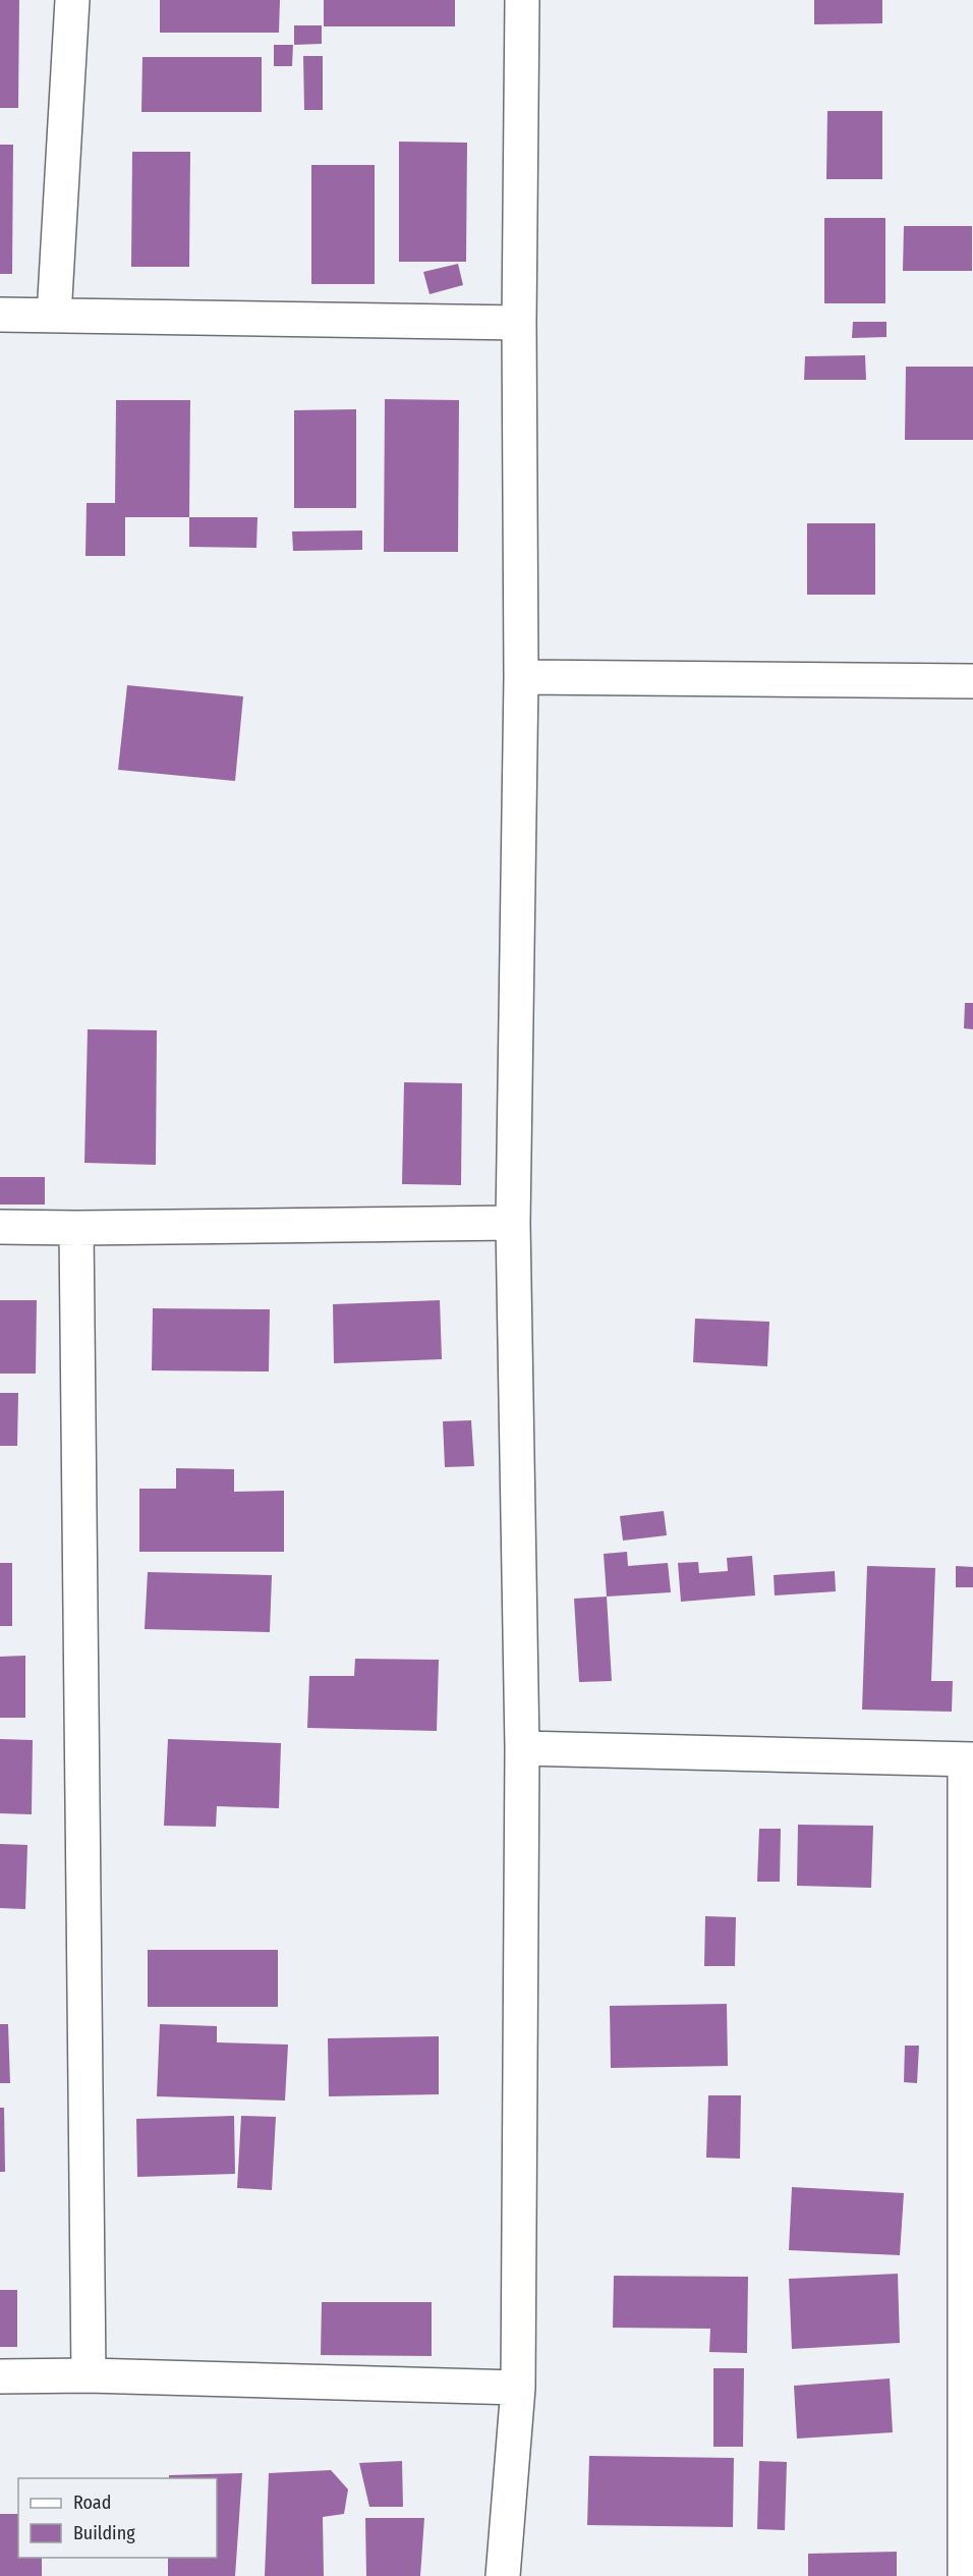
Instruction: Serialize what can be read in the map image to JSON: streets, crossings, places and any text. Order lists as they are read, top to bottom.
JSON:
{
  "legend": ["Road", "Building"]
}
